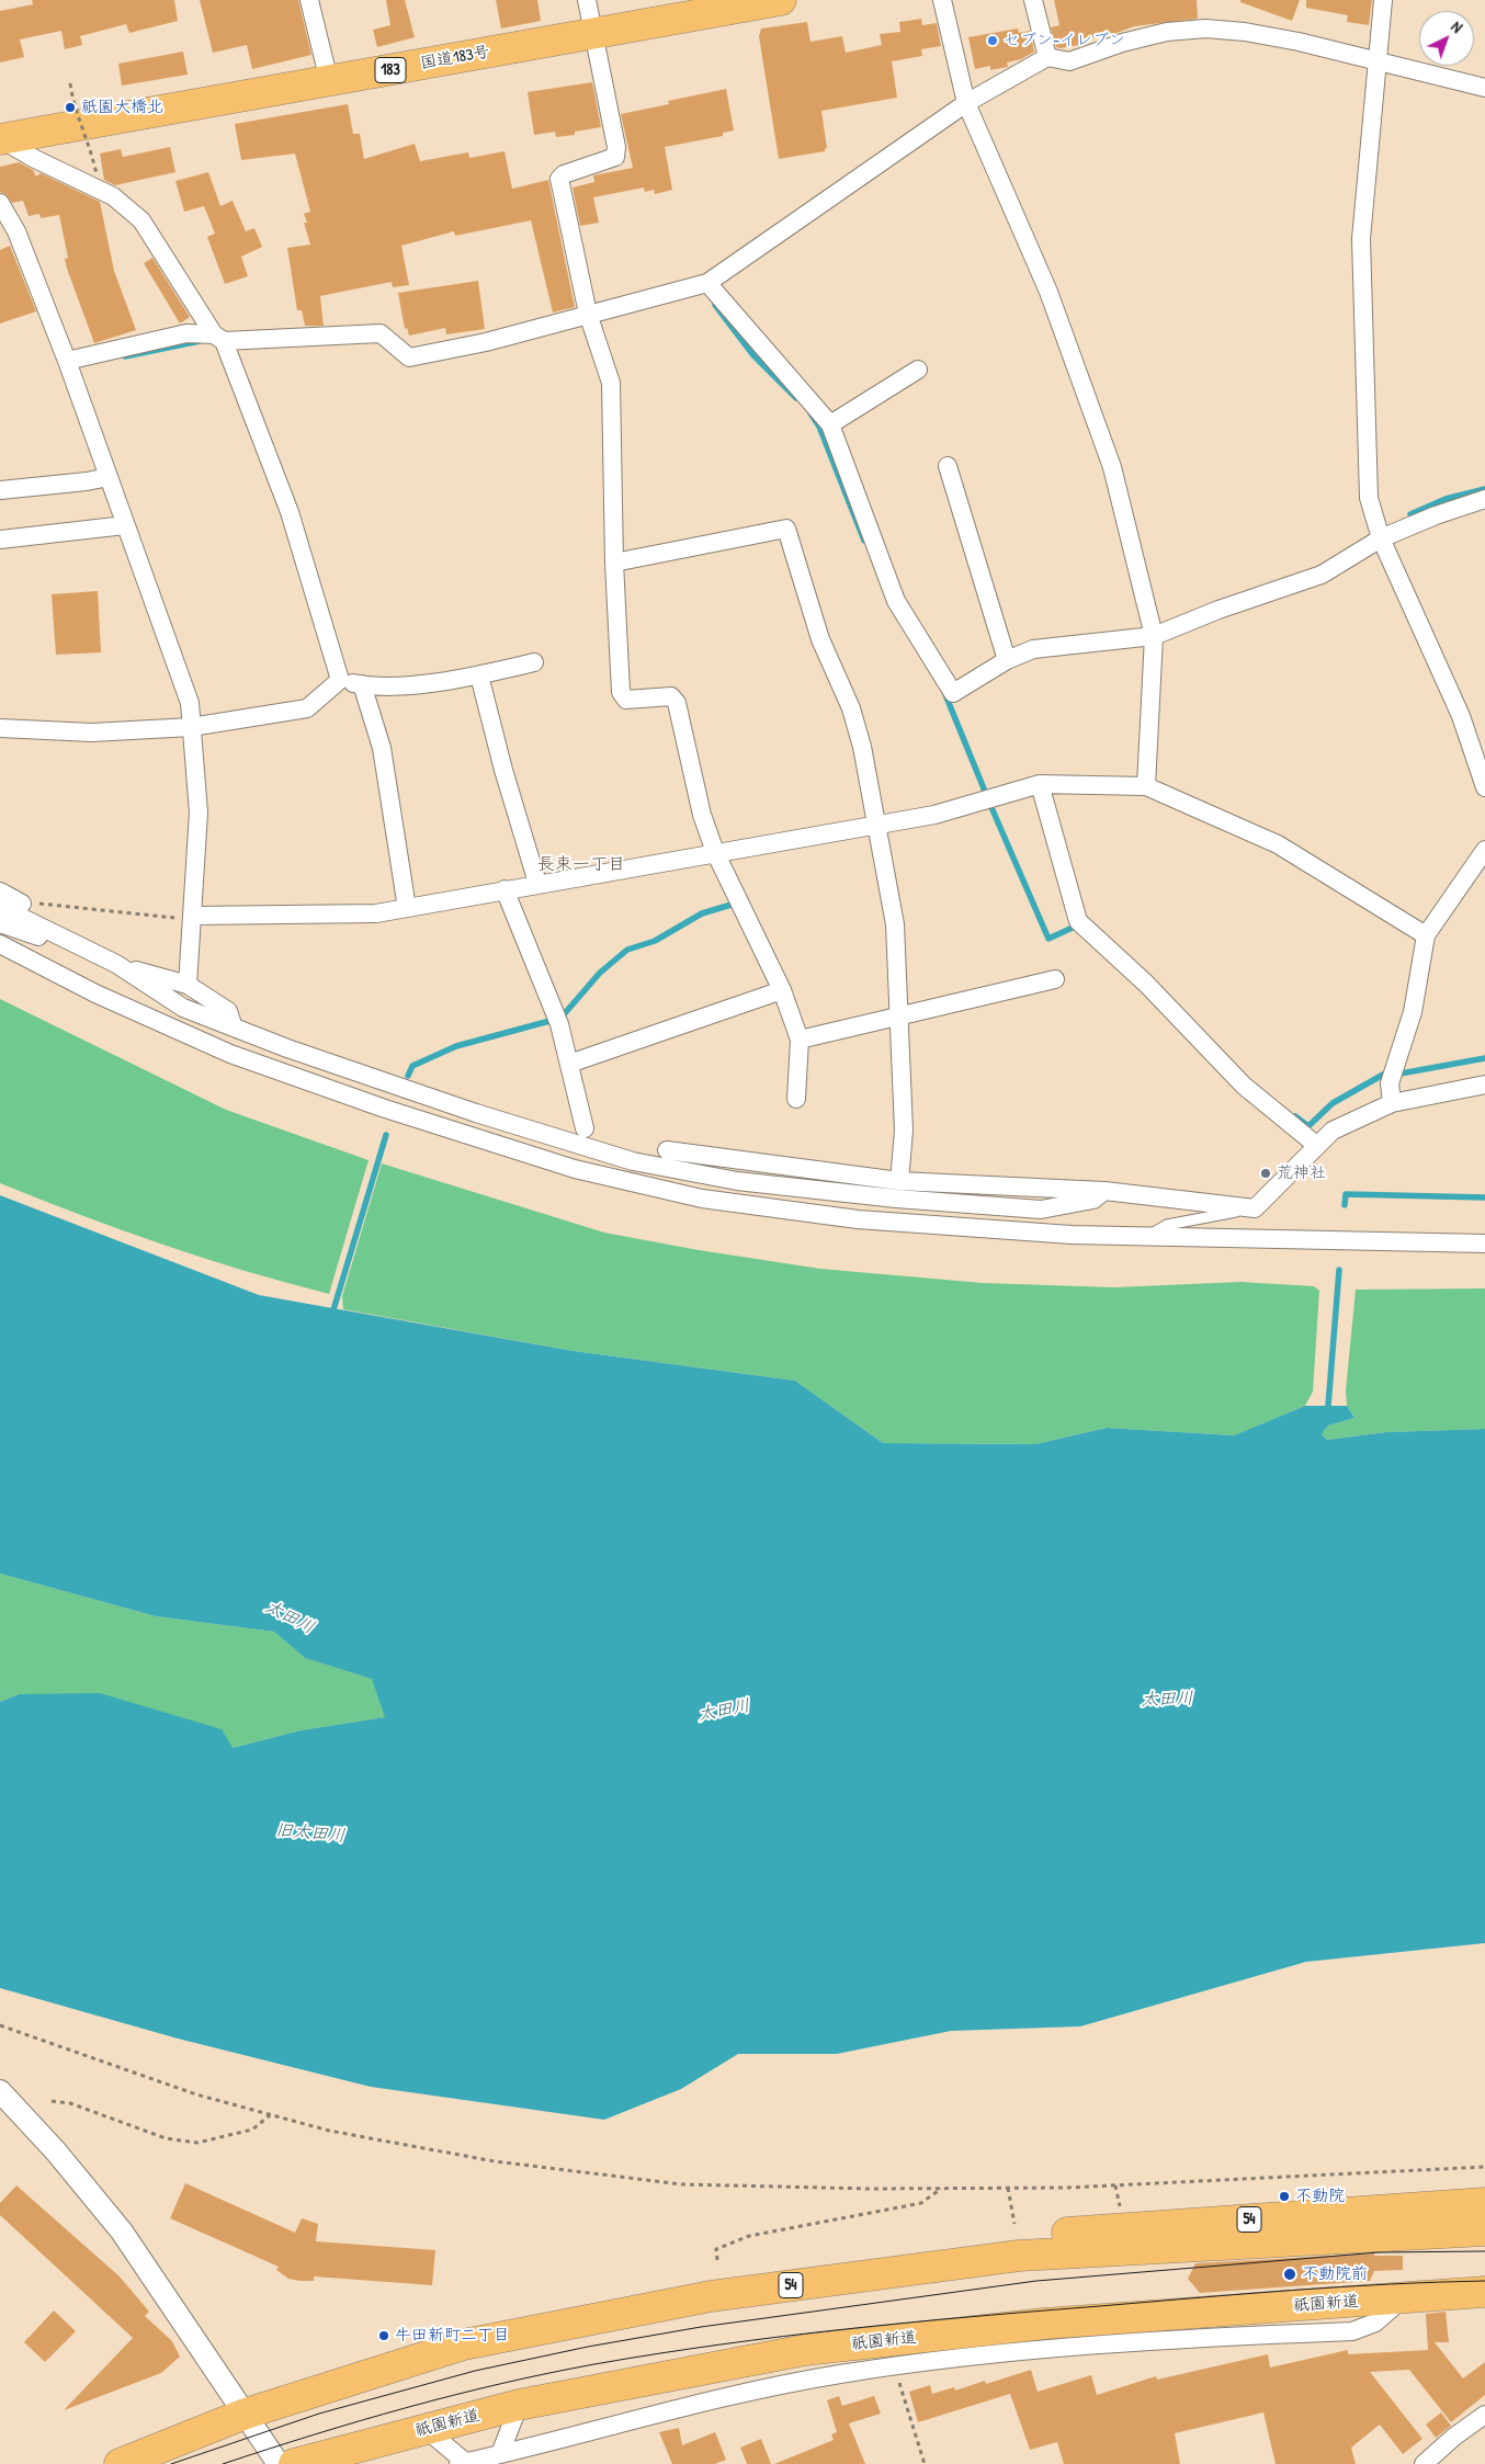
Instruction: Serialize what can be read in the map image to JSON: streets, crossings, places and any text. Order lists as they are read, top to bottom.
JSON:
{
  "streets": {
    "highway": [
      "国道183号",
      "183",
      "54",
      "祇園新道"
    ]
  },
  "districts": ["長束一丁目"],
  "water": ["太田川", "旧太田川"],
  "places": [
    "セブン-イレブン",
    "祇園大橋北",
    "荒神社",
    "不動院",
    "不動院前",
    "牛田新町二丁目"
  ],
  "north": "top right"
}
